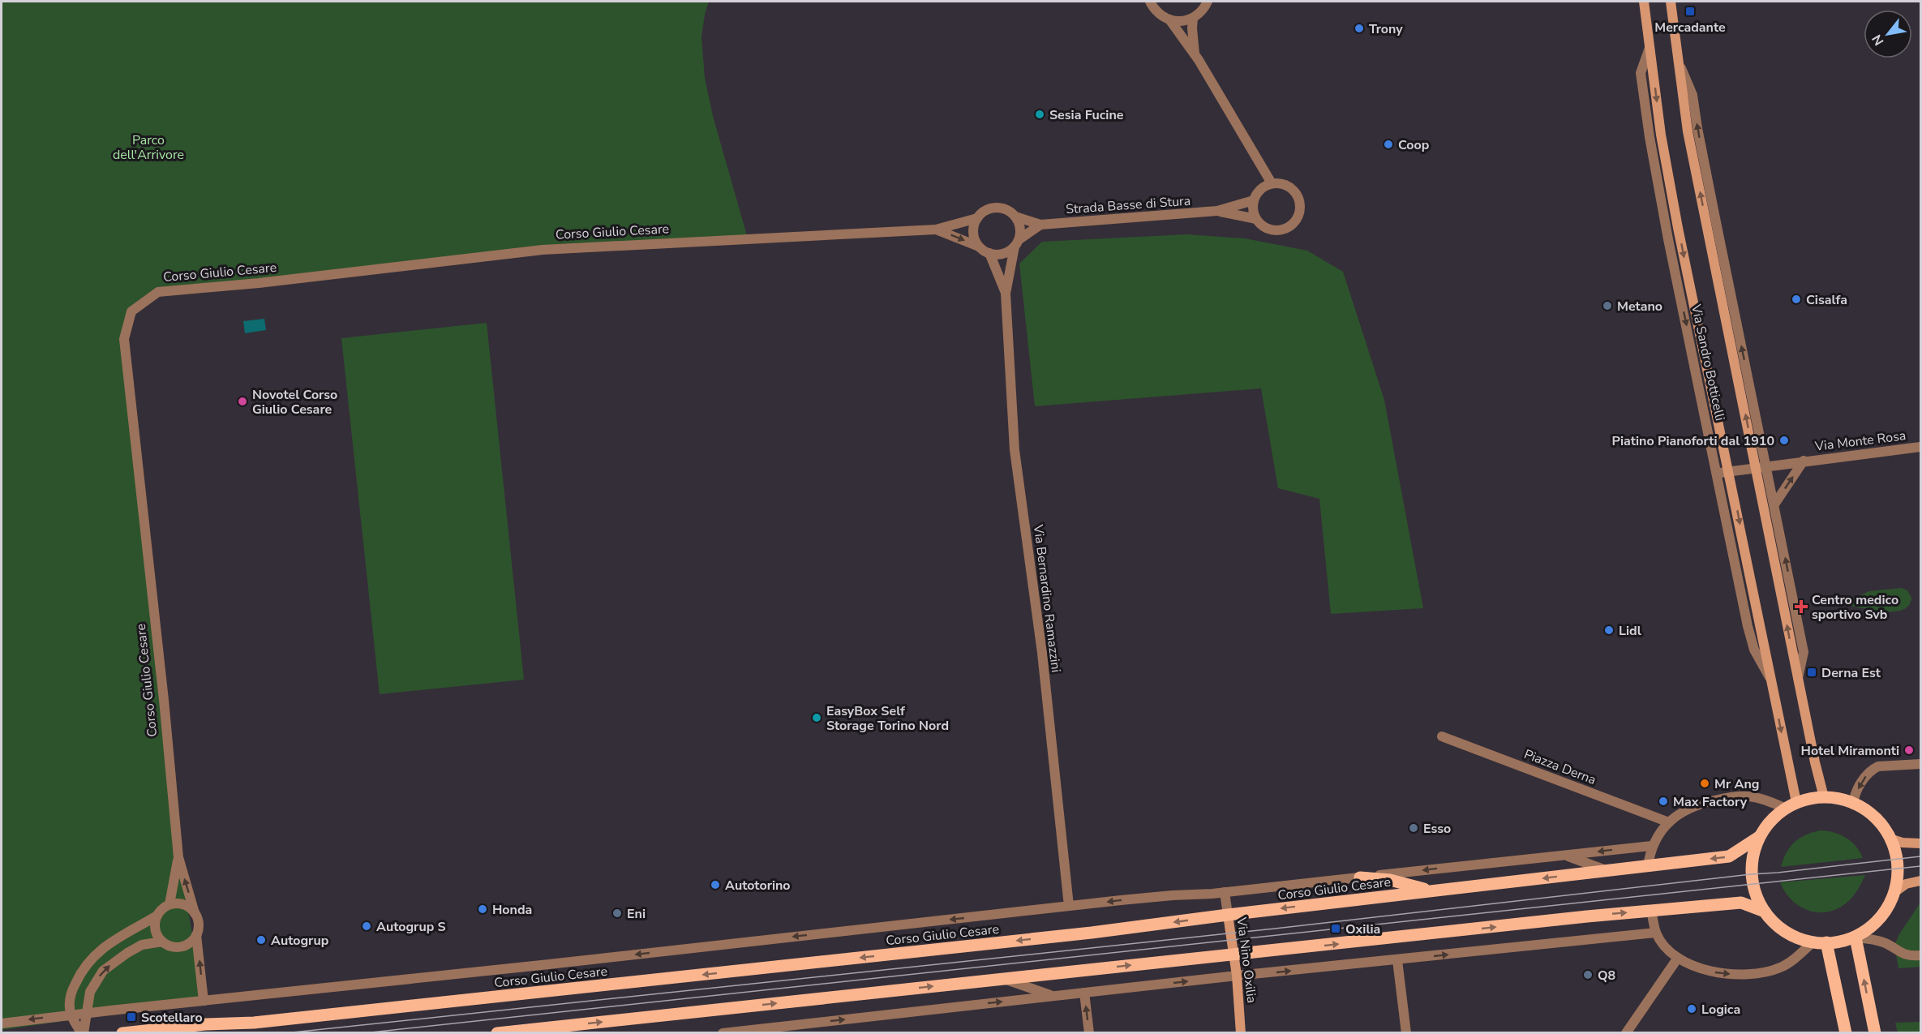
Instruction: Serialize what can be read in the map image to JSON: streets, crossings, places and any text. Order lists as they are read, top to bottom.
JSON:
{
  "streets": {
    "main road": ["Corso Giulio Cesare", "Via Sandro Botticelli", "Via Nino Oxilia"],
    "street": [
      "Strada Basse di Stura",
      "Via Monte Rosa",
      "Via Bernardino Ramazzini",
      "Piazza Derna"
    ]
  },
  "crossings": [
    ["Corso Giulio Cesare", "Via Sandro Botticelli"],
    ["Corso Giulio Cesare", "Via Bernardino Ramazzini"],
    ["Corso Giulio Cesare", "Via Nino Oxilia"],
    ["Via Sandro Botticelli", "Via Monte Rosa"]
  ],
  "parks": ["Parco dell'Arrivore"],
  "places": {
    "transit": [
      "Mercadante",
      "Derna Est",
      "Oxilia",
      "Scotellaro"
    ],
    "other": [
      "Trony",
      "Sesia Fucine",
      "Coop",
      "Cisalfa",
      "Metano",
      "Novotel Corso Giulio Cesare",
      "Piatino Pianoforti dal 1910",
      "Lidl",
      "EasyBox Self Storage Torino Nord",
      "Hotel Miramonti",
      "Mr Ang",
      "Max Factory",
      "Esso",
      "Autotorino",
      "Honda",
      "Eni",
      "Autogrup S",
      "Autogrup",
      "Q8",
      "Logica"
    ],
    "health": ["Centro medico sportivo Svb"]
  },
  "north": "bottom left"
}
